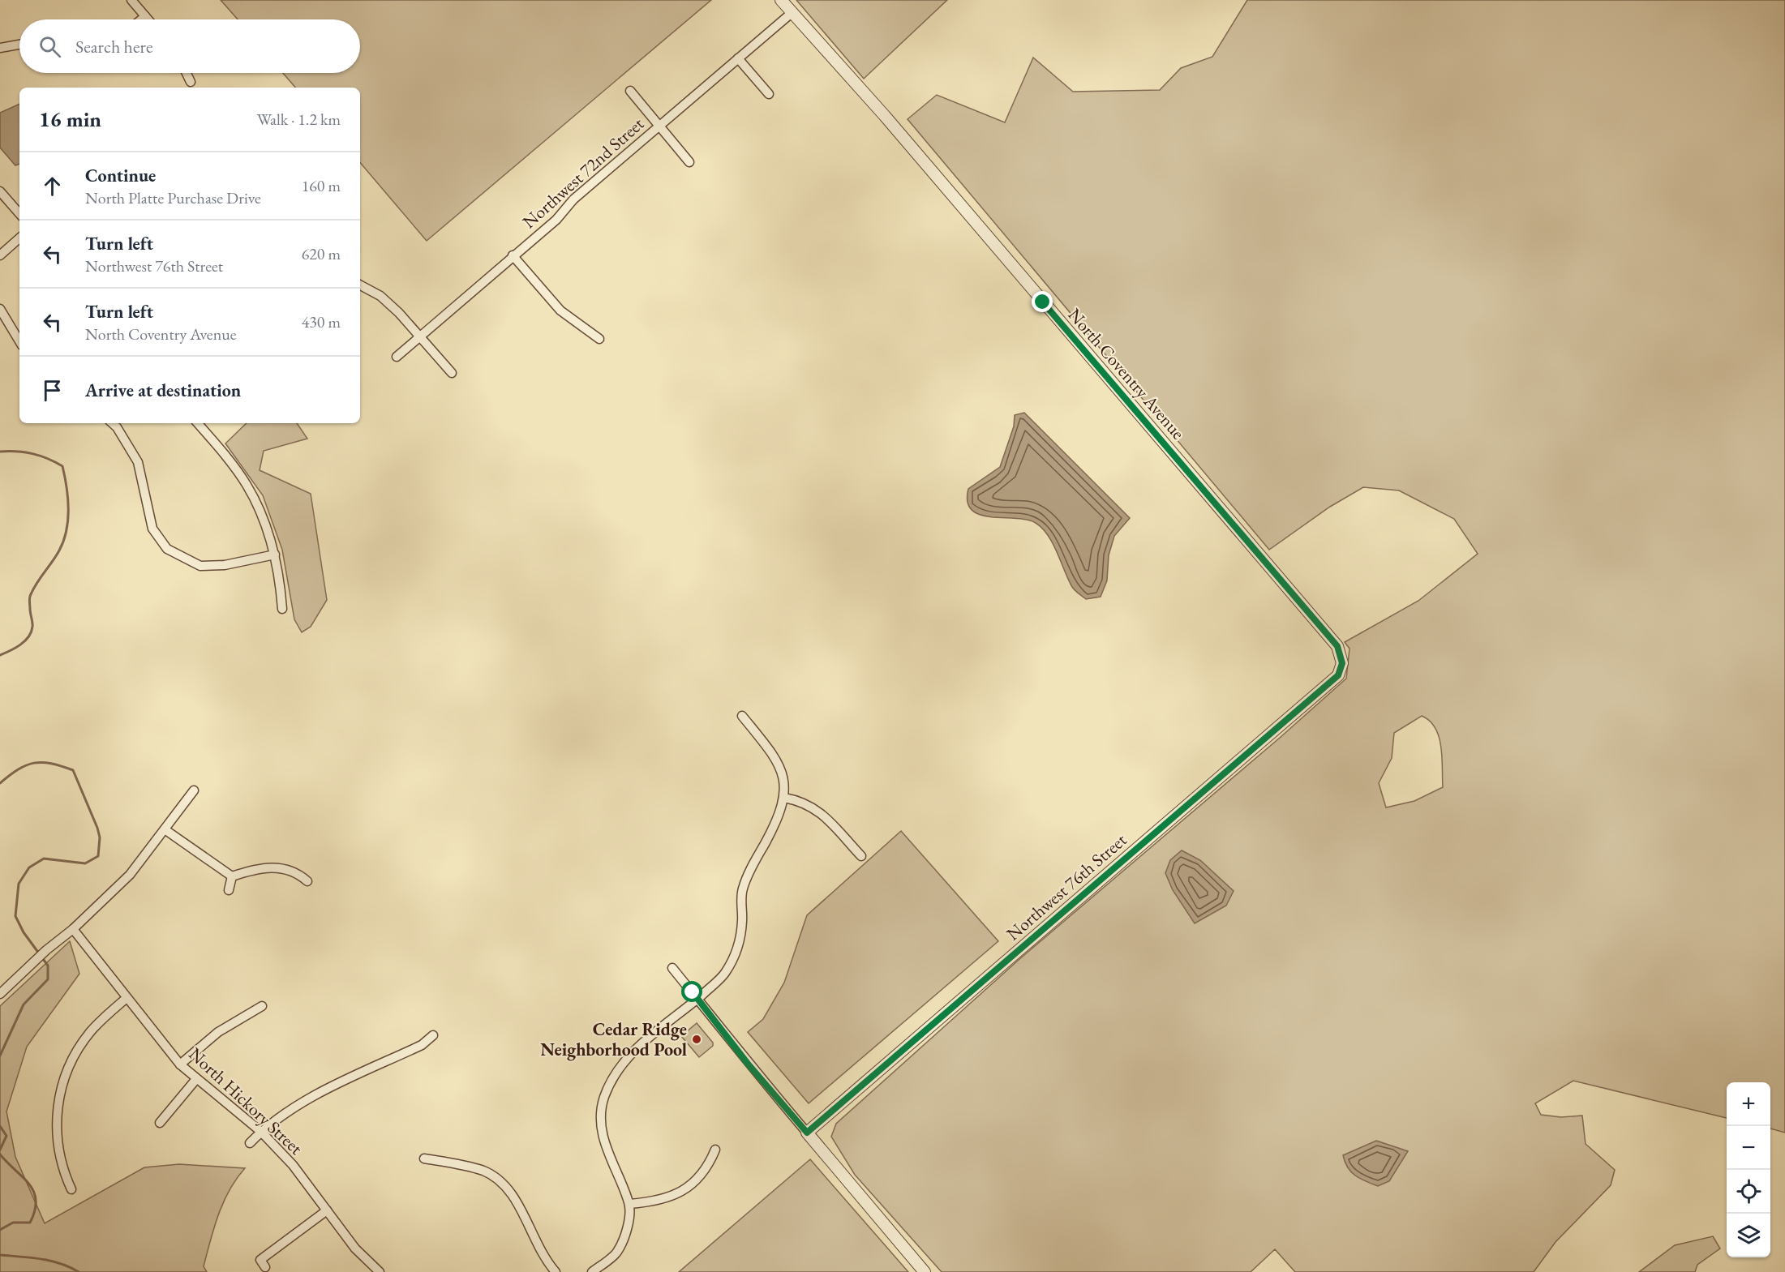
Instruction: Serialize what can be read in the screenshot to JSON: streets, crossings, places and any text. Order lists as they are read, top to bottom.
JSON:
{
  "streets": {
    "street": [
      "Northwest 72nd Street",
      "North Coventry Avenue",
      "Northwest 76th Street",
      "North Hickory Street"
    ]
  },
  "crossings": [
    ["Northwest 72nd Street", "North Coventry Avenue"],
    ["North Coventry Avenue", "Northwest 76th Street"]
  ],
  "places": ["Cedar Ridge Neighborhood Pool"],
  "page": {
    "search": "Search here",
    "heading": ["16 min", "Walk · 1.2 km"],
    "list": [
      ["Continue", "North Platte Purchase Drive", "160 m"],
      ["Turn left", "Northwest 76th Street", "620 m"],
      ["Turn left", "North Coventry Avenue", "430 m"],
      "Arrive at destination"
    ],
    "map_buttons": ["+", "−"]
  }
}
